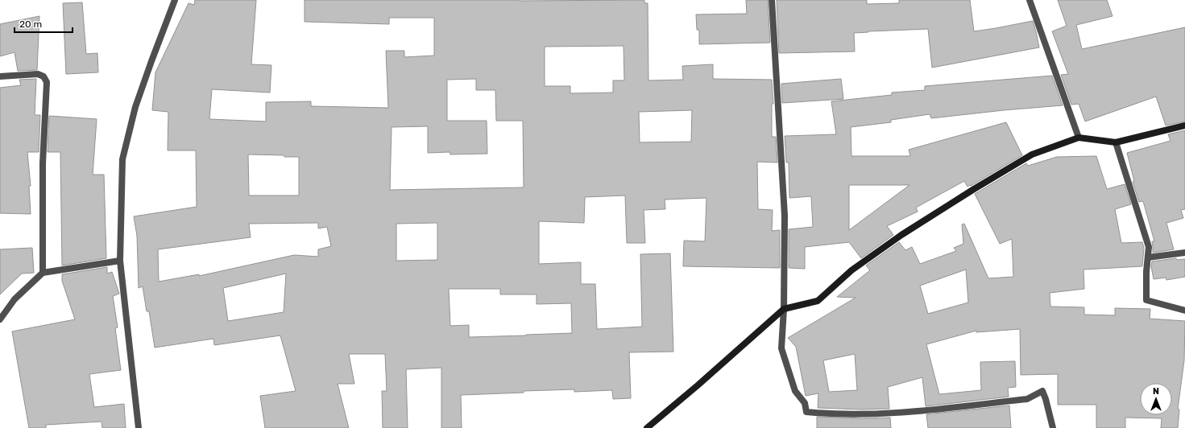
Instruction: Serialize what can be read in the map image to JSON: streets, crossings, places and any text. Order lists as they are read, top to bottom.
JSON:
{
  "scale_bar": "20 m",
  "north": "top"
}
